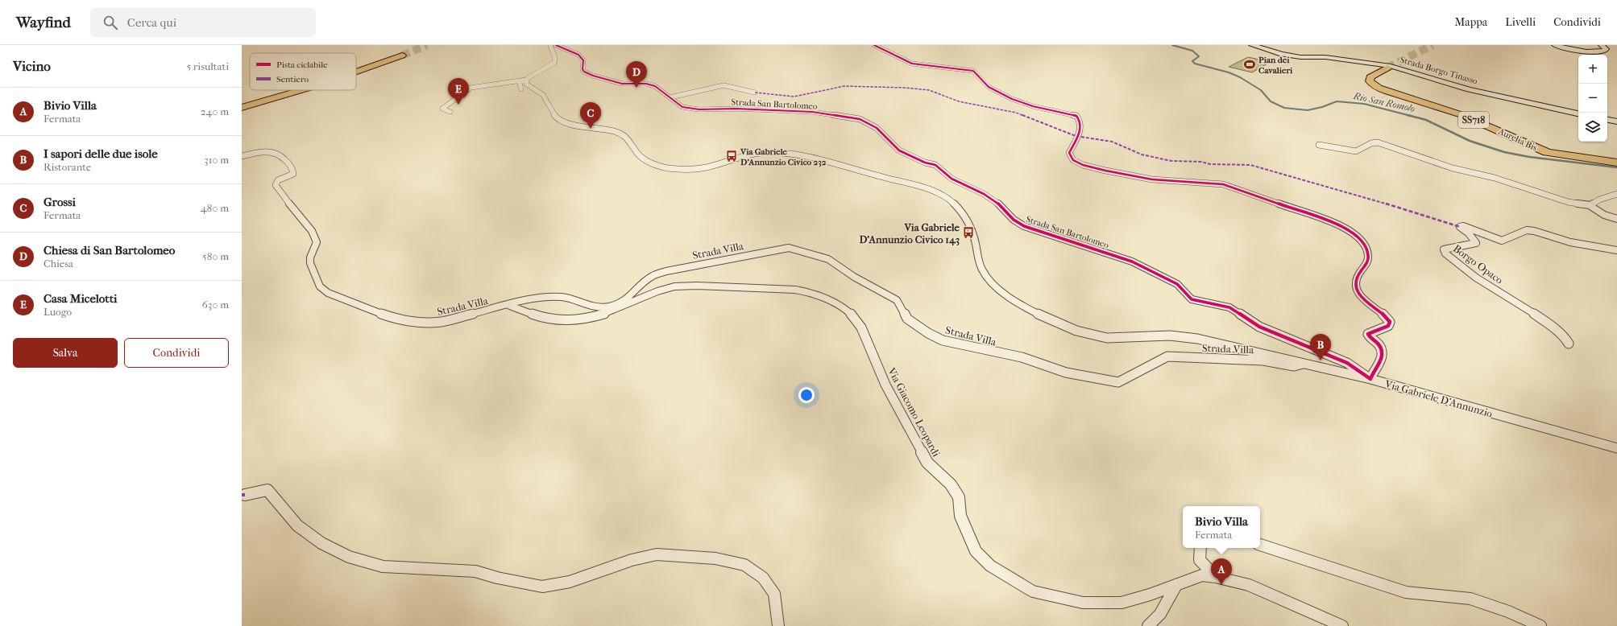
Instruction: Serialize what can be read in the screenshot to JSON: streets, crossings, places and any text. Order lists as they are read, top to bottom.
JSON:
{
  "streets": {
    "highway": ["SS718", "Aurelia Bis"],
    "street": [
      "Strada Borgo Tinasso",
      "Strada San Bartolomeo",
      "Strada Villa",
      "Borgo Opaco",
      "Via Gabriele D'Annunzio",
      "Via Giacomo Leopardi"
    ]
  },
  "crossings": [
    ["Strada San Bartolomeo", "Via Gabriele D'Annunzio"],
    ["Strada Villa", "Via Gabriele D'Annunzio"],
    ["Strada Villa", "Via Giacomo Leopardi"]
  ],
  "water": ["Rio San Romolo"],
  "places": {
    "sports": ["Pian dei Cavalieri"],
    "bus stop": ["Via Gabriele D'Annunzio Civico 232", "Via Gabriele D'Annunzio Civico 143"]
  },
  "legend": ["Pista ciclabile", "Sentiero"],
  "page": {
    "header": "Wayfind",
    "search": "Cerca qui",
    "nav": ["Mappa", "Livelli", "Condividi"],
    "heading": ["Vicino", "5 risultati"],
    "map_buttons": ["+", "−"],
    "pins": [
      "D",
      "E",
      "C",
      "B",
      "A"
    ],
    "list": [
      {
        "mark": "A",
        "name": "Bivio Villa",
        "note": "Fermata",
        "value": "240 m"
      },
      {
        "mark": "B",
        "name": "I sapori delle due isole",
        "note": "Ristorante",
        "value": "310 m"
      },
      {
        "mark": "C",
        "name": "Grossi",
        "note": "Fermata",
        "value": "480 m"
      },
      {
        "mark": "D",
        "name": "Chiesa di San Bartolomeo",
        "note": "Chiesa",
        "value": "580 m"
      },
      {
        "mark": "E",
        "name": "Casa Micelotti",
        "note": "Luogo",
        "value": "630 m"
      }
    ],
    "buttons": ["Salva", "Condividi"],
    "popup": ["Bivio Villa", "Fermata"]
  }
}
